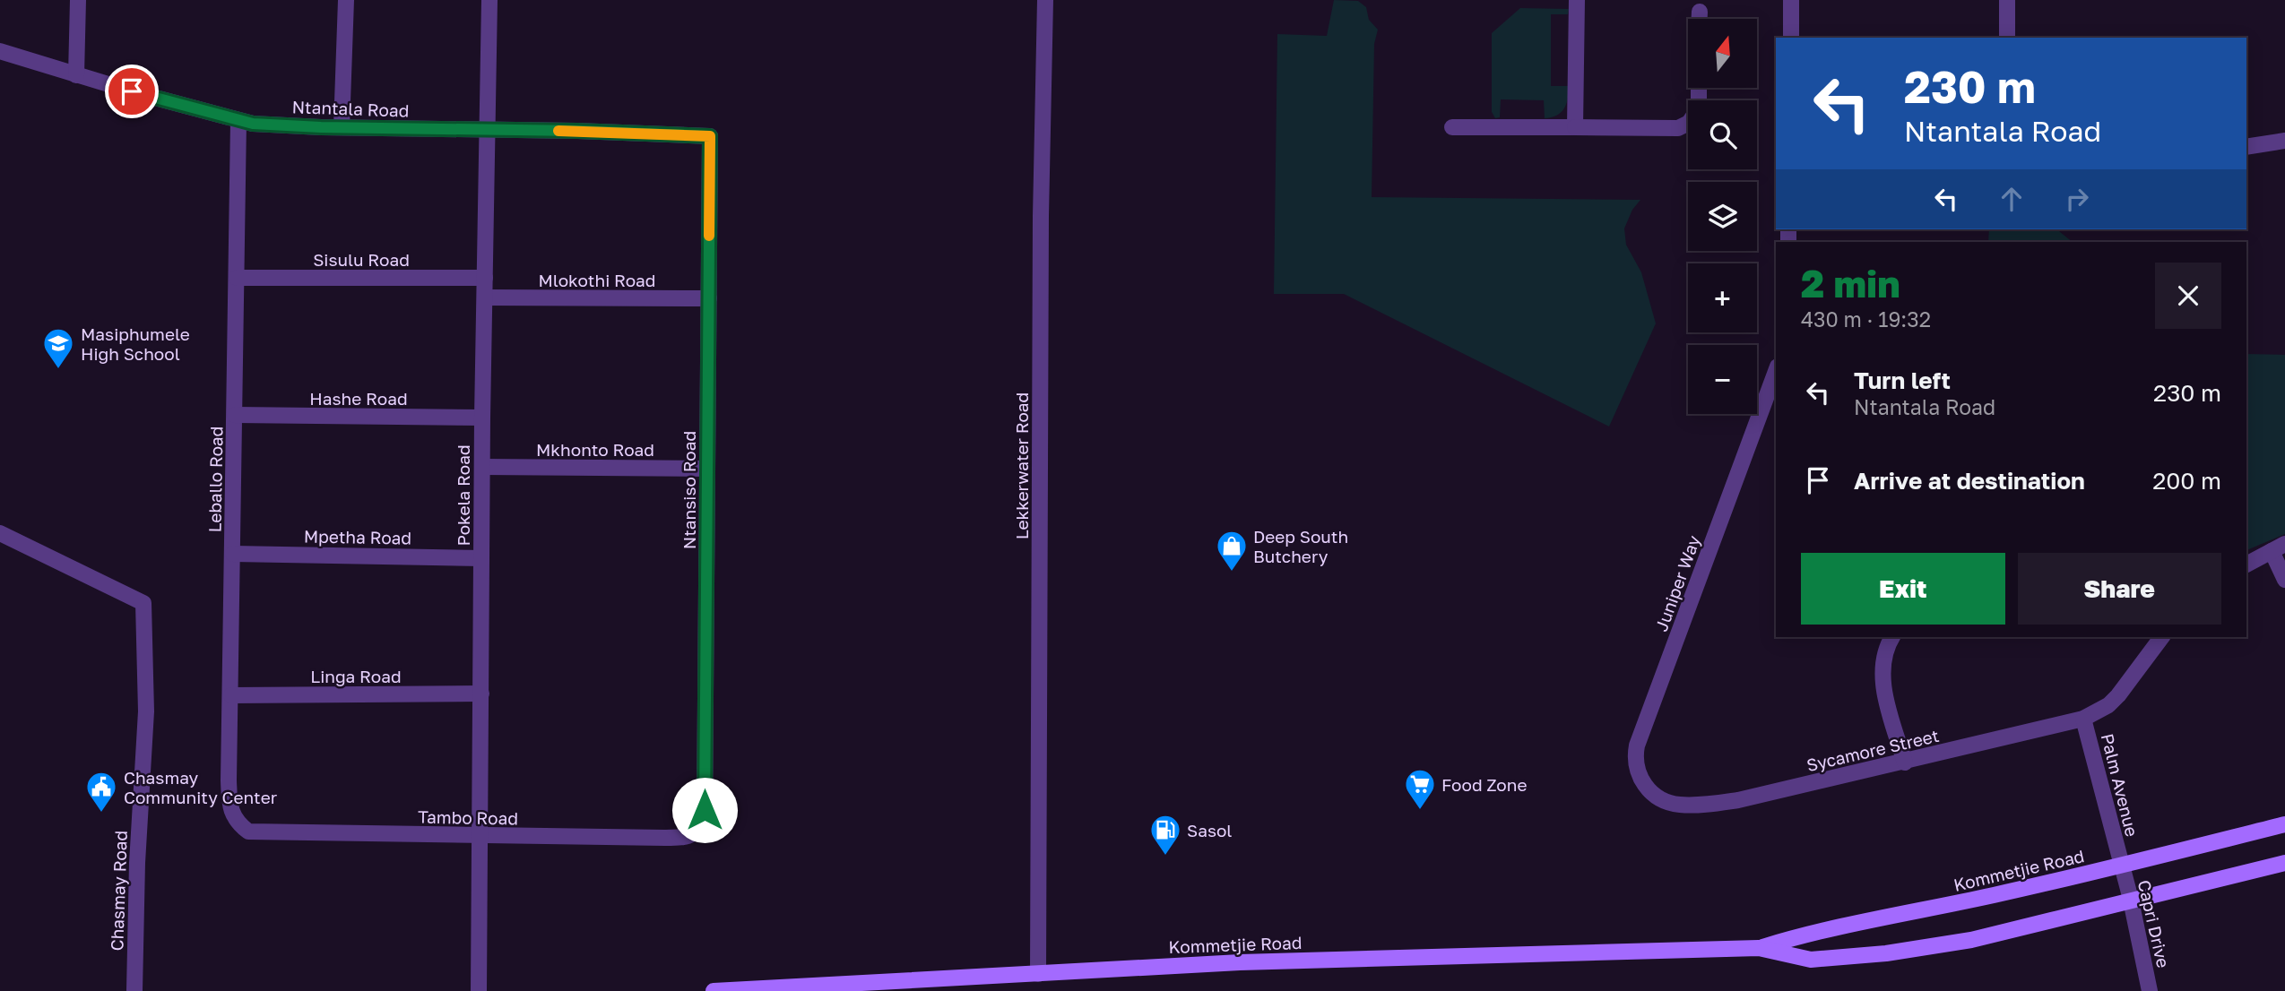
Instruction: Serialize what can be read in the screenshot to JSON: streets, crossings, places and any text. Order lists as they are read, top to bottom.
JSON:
{
  "streets": {
    "main road": ["Kommetjie Road"],
    "street": [
      "Ntantala Road",
      "Sisulu Road",
      "Mlokothi Road",
      "Hashe Road",
      "Mkhonto Road",
      "Lekkerwater Road",
      "Leballo Road",
      "Ntansiso Road",
      "Pokela Road",
      "Mpetha Road",
      "Juniper Way",
      "Linga Road",
      "Sycamore Street",
      "Palm Avenue",
      "Tambo Road",
      "Chasmay Road",
      "Capri Drive"
    ]
  },
  "crossings": [
    ["Ntantala Road", "Leballo Road"],
    ["Ntantala Road", "Ntansiso Road"],
    ["Ntantala Road", "Pokela Road"],
    ["Sisulu Road", "Leballo Road"],
    ["Sisulu Road", "Pokela Road"],
    ["Mlokothi Road", "Ntansiso Road"],
    ["Mlokothi Road", "Pokela Road"],
    ["Hashe Road", "Leballo Road"],
    ["Hashe Road", "Pokela Road"],
    ["Mkhonto Road", "Ntansiso Road"],
    ["Mkhonto Road", "Pokela Road"],
    ["Lekkerwater Road", "Kommetjie Road"],
    ["Leballo Road", "Mpetha Road"],
    ["Leballo Road", "Linga Road"],
    ["Leballo Road", "Tambo Road"],
    ["Ntansiso Road", "Tambo Road"],
    ["Pokela Road", "Mpetha Road"],
    ["Pokela Road", "Linga Road"],
    ["Pokela Road", "Tambo Road"],
    ["Juniper Way", "Sycamore Street"],
    ["Sycamore Street", "Palm Avenue"],
    ["Palm Avenue", "Kommetjie Road"],
    ["Palm Avenue", "Capri Drive"],
    ["Kommetjie Road", "Capri Drive"]
  ],
  "places": {
    "school or university": ["Masiphumele High School"],
    "shop": ["Deep South Butchery"],
    "supermarket": ["Food Zone"],
    "public building": ["Chasmay Community Center"],
    "fuel station": ["Sasol"]
  },
  "north": "top",
  "page": {
    "map_buttons": ["+", "−"],
    "turn": ["230 m", "Ntantala Road"],
    "heading": ["2 min", "430 m · 19:32"],
    "list": [
      {
        "name": "Turn left",
        "note": "Ntantala Road",
        "value": "230 m"
      },
      {
        "name": "Arrive at destination",
        "value": "200 m"
      }
    ],
    "buttons": ["Exit", "Share"]
  }
}
